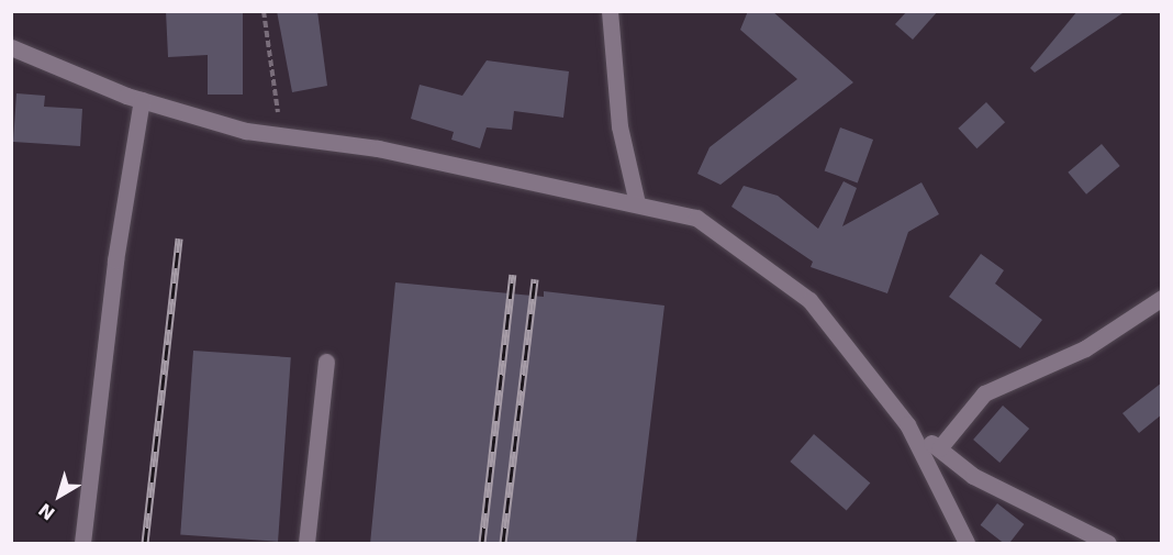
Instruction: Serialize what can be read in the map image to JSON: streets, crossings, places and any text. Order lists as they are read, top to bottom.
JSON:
{
  "north": "bottom left"
}
